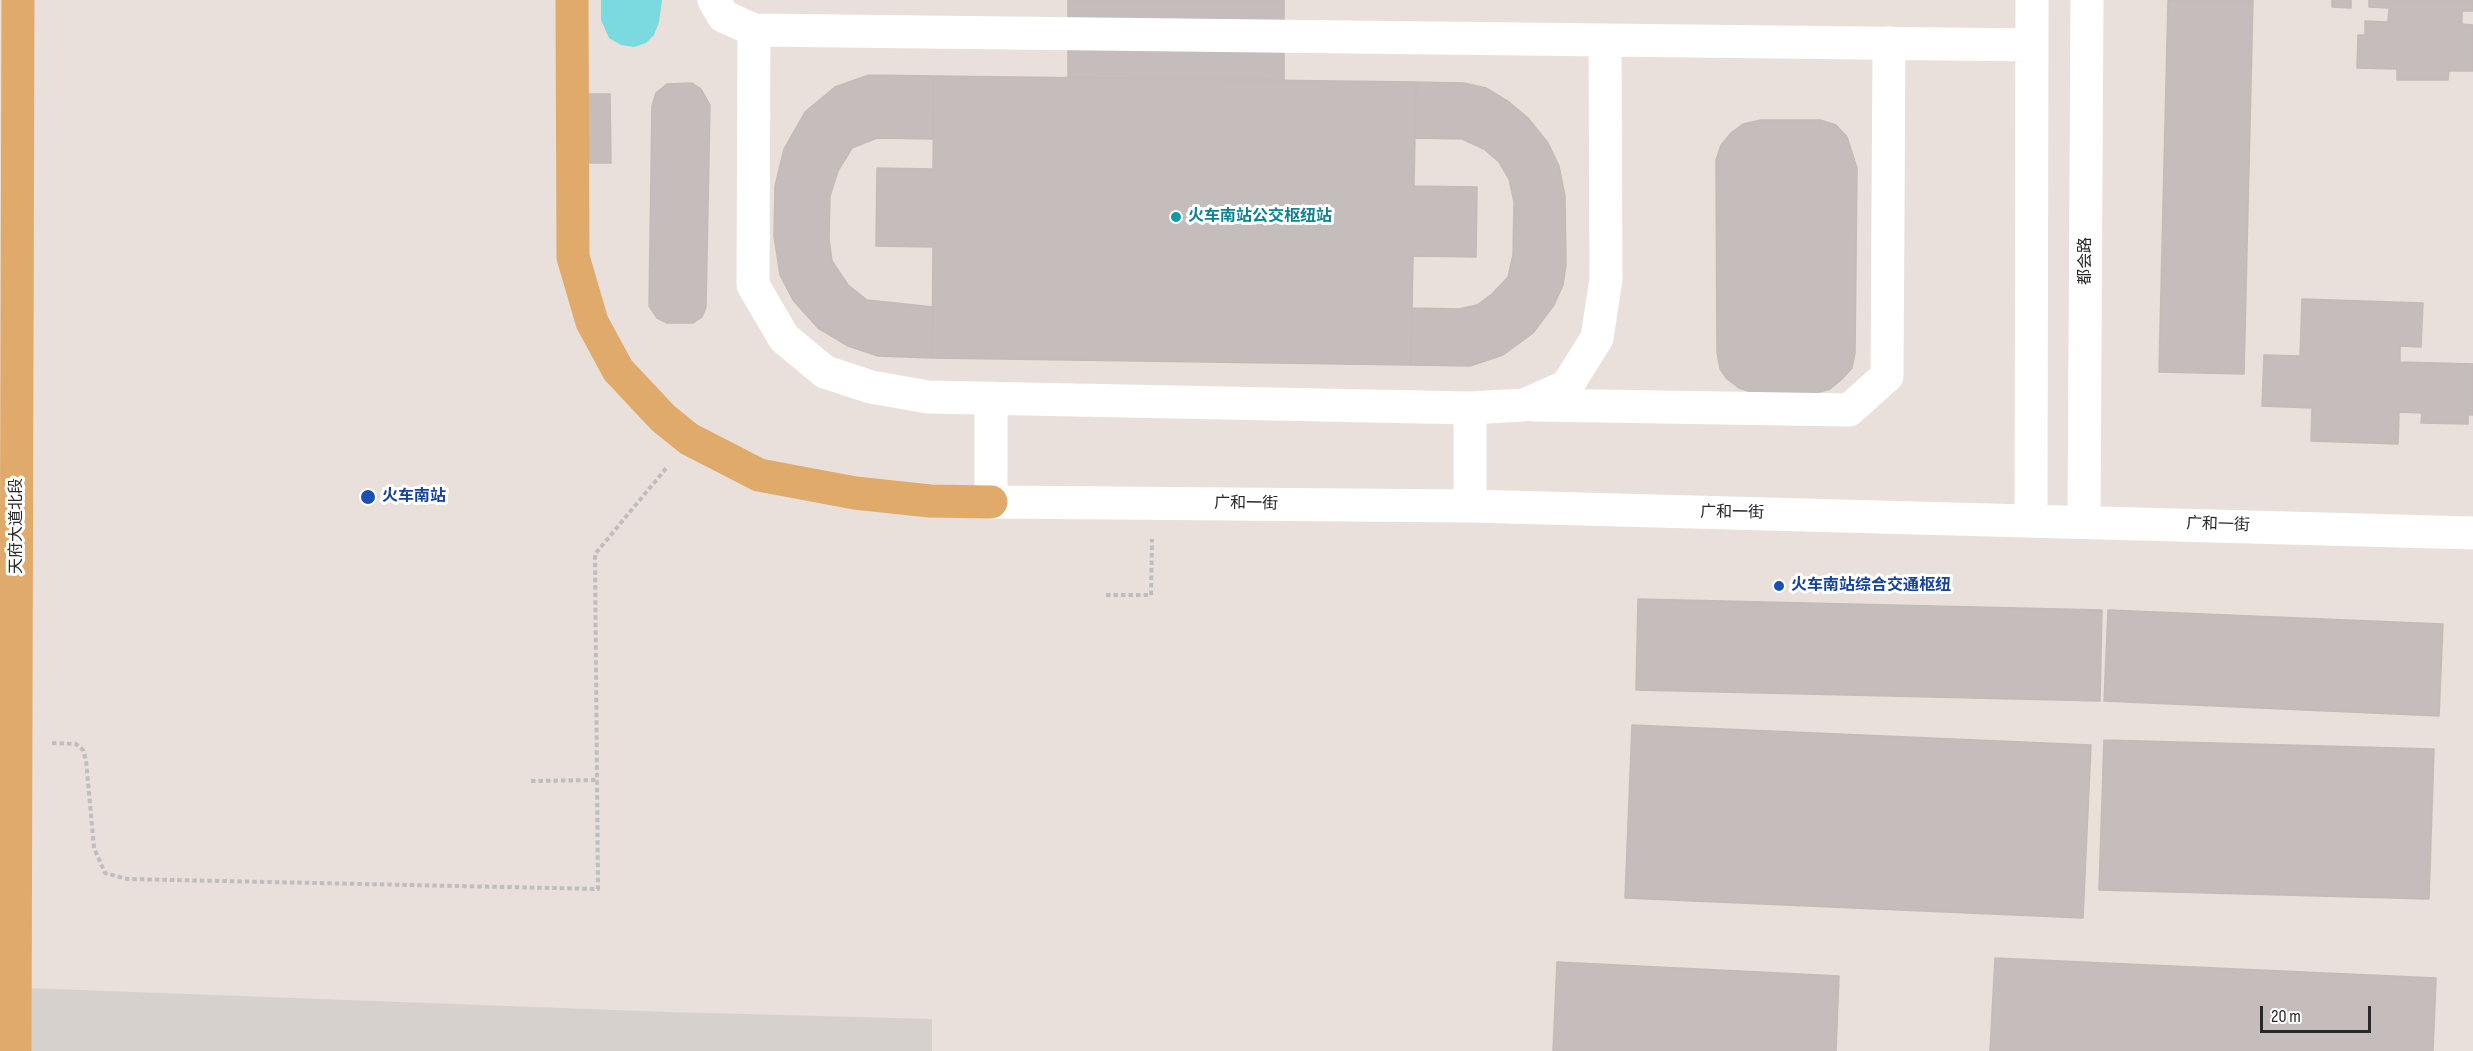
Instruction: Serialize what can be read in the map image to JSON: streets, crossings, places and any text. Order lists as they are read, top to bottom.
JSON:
{
  "streets": {
    "main road": ["天府大道北段"],
    "street": ["都会路", "广和一街"]
  },
  "crossings": [
    ["都会路", "广和一街"]
  ],
  "places": ["火车南站公交枢纽站", "火车南站", "火车南站综合交通枢纽"],
  "scale_bar": "20 m"
}
